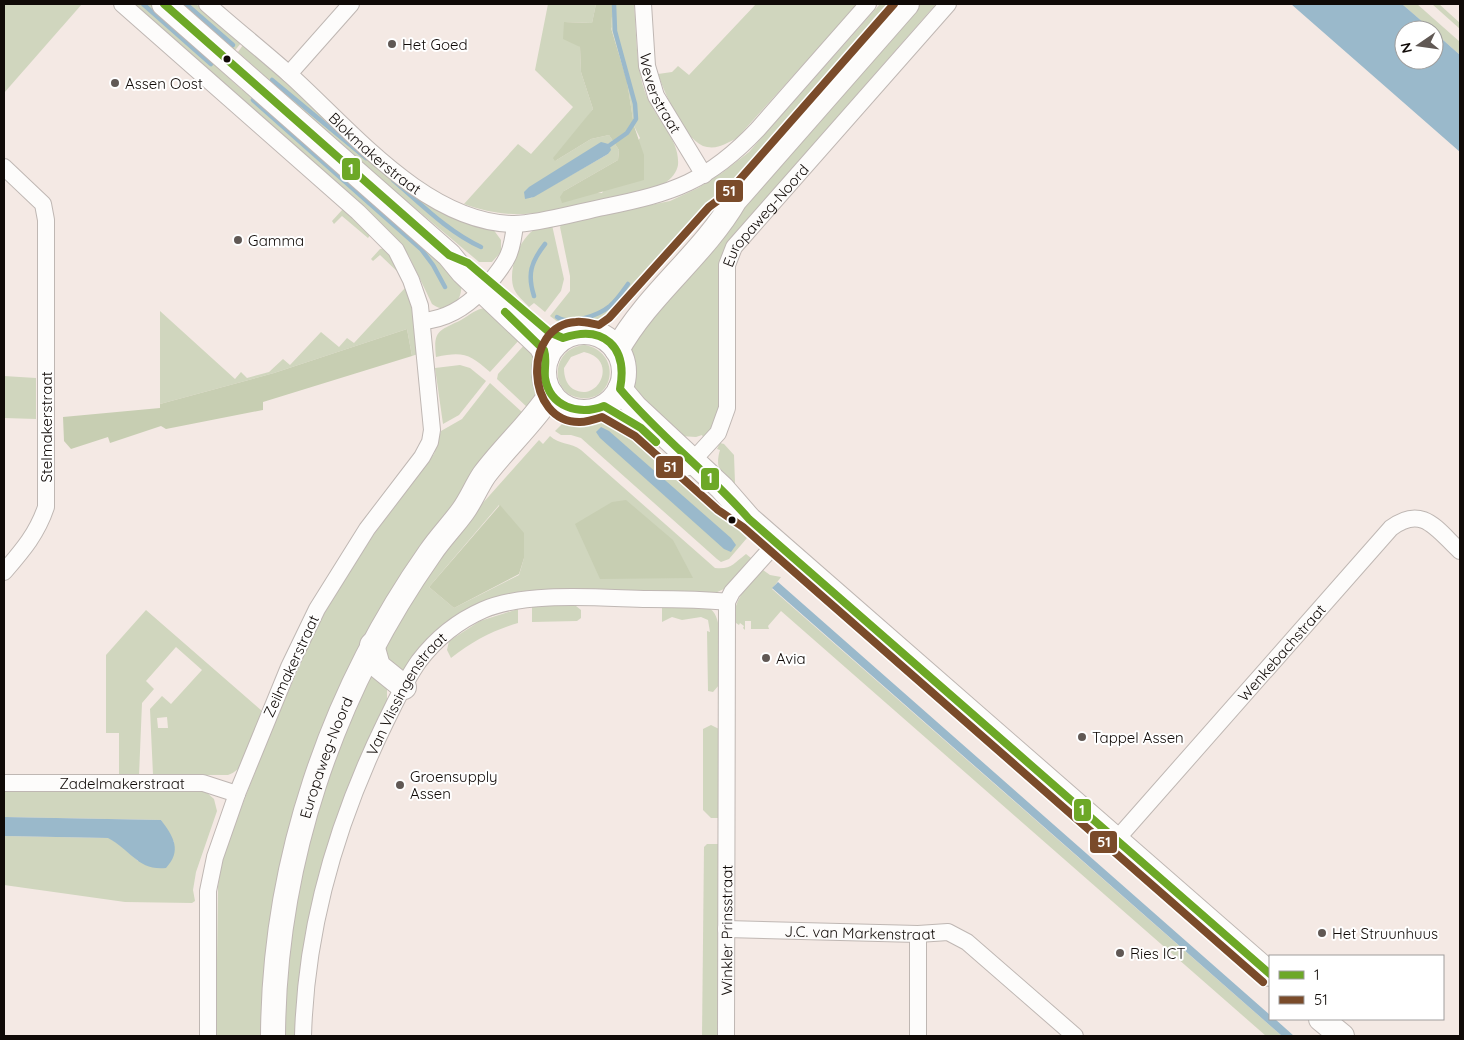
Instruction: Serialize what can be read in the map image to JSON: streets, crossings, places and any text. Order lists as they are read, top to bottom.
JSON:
{
  "streets": {
    "street": [
      "Weverstraat",
      "Blokmakerstraat",
      "Europaweg-Noord",
      "Stelmakerstraat",
      "Wenkebachstraat",
      "Zeilmakerstraat",
      "Van Vlissingenstraat",
      "Zadelmakerstraat",
      "Winkler Prinsstraat",
      "J.C. van Markenstraat"
    ]
  },
  "crossings": [
    ["Zeilmakerstraat", "Zadelmakerstraat"],
    ["Van Vlissingenstraat", "Winkler Prinsstraat"],
    ["Winkler Prinsstraat", "J.C. van Markenstraat"]
  ],
  "places": [
    "Het Goed",
    "Assen Oost",
    "Gamma",
    "Avia",
    "Tappel Assen",
    "Groensupply Assen",
    "Het Struunhuus",
    "Ries ICT"
  ],
  "lines": ["transit line 1", "transit line 51"],
  "legend": ["1", "51"],
  "north": "left"
}
